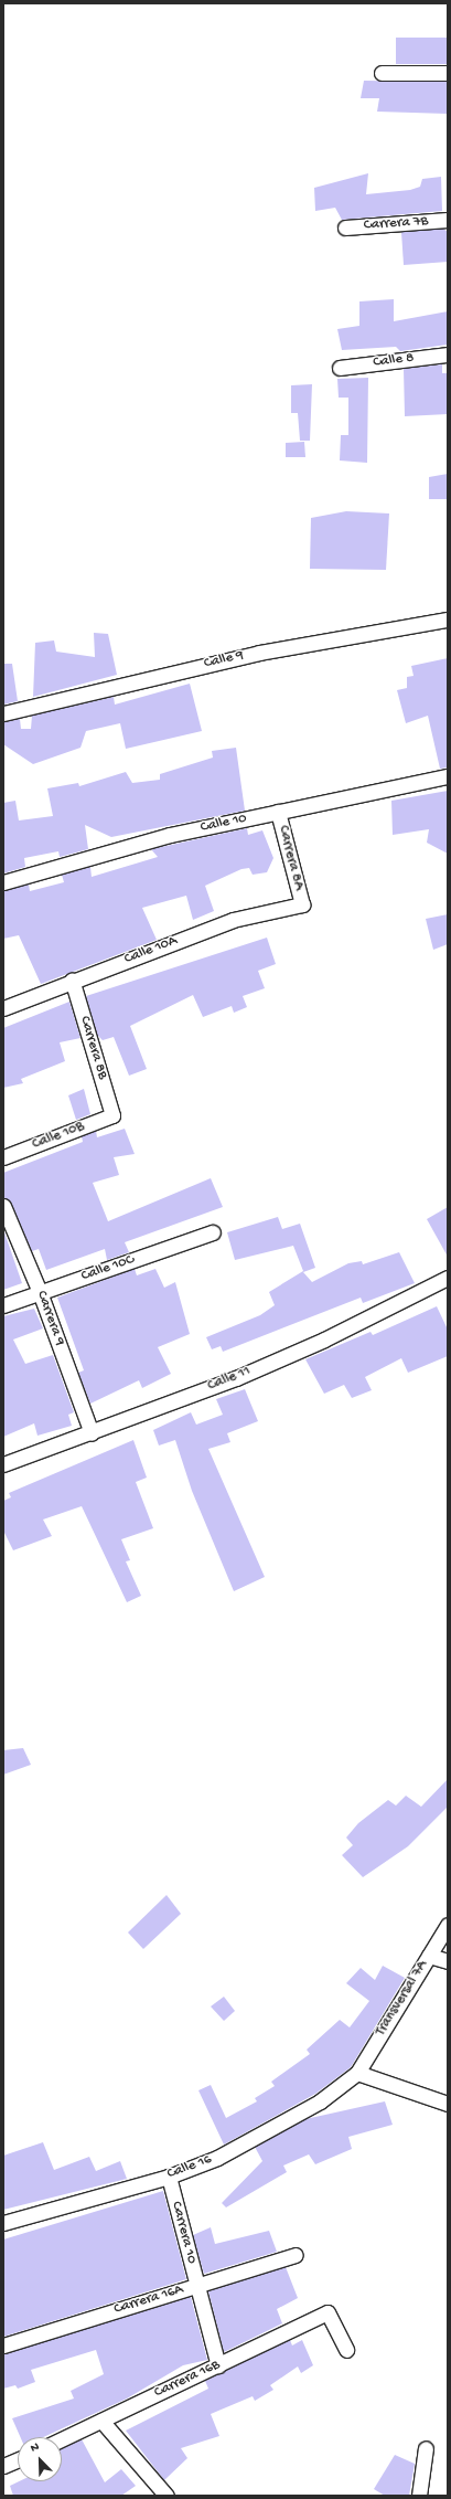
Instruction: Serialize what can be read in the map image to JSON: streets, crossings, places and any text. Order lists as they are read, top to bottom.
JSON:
{
  "streets": {
    "street": [
      "Carrera 7B",
      "Calle 8",
      "Calle 9",
      "Calle 10",
      "Carrera 8A",
      "Calle 10A",
      "Carrera 8B",
      "Calle 10B",
      "Calle 10C",
      "Carrera 9",
      "Calle 11",
      "Transversal 7A",
      "Calle 16",
      "Carrera 10",
      "Carrera 16A",
      "Carrera 16B"
    ]
  },
  "crossings": [
    ["Calle 10", "Carrera 8A"],
    ["Carrera 8A", "Calle 10A"],
    ["Calle 10A", "Carrera 8B"],
    ["Carrera 8B", "Calle 10B"],
    ["Calle 10C", "Carrera 9"],
    ["Carrera 9", "Calle 11"],
    ["Transversal 7A", "Calle 16"],
    ["Calle 16", "Carrera 10"],
    ["Carrera 10", "Carrera 16A"],
    ["Carrera 10", "Carrera 16B"]
  ],
  "north": "top left"
}
